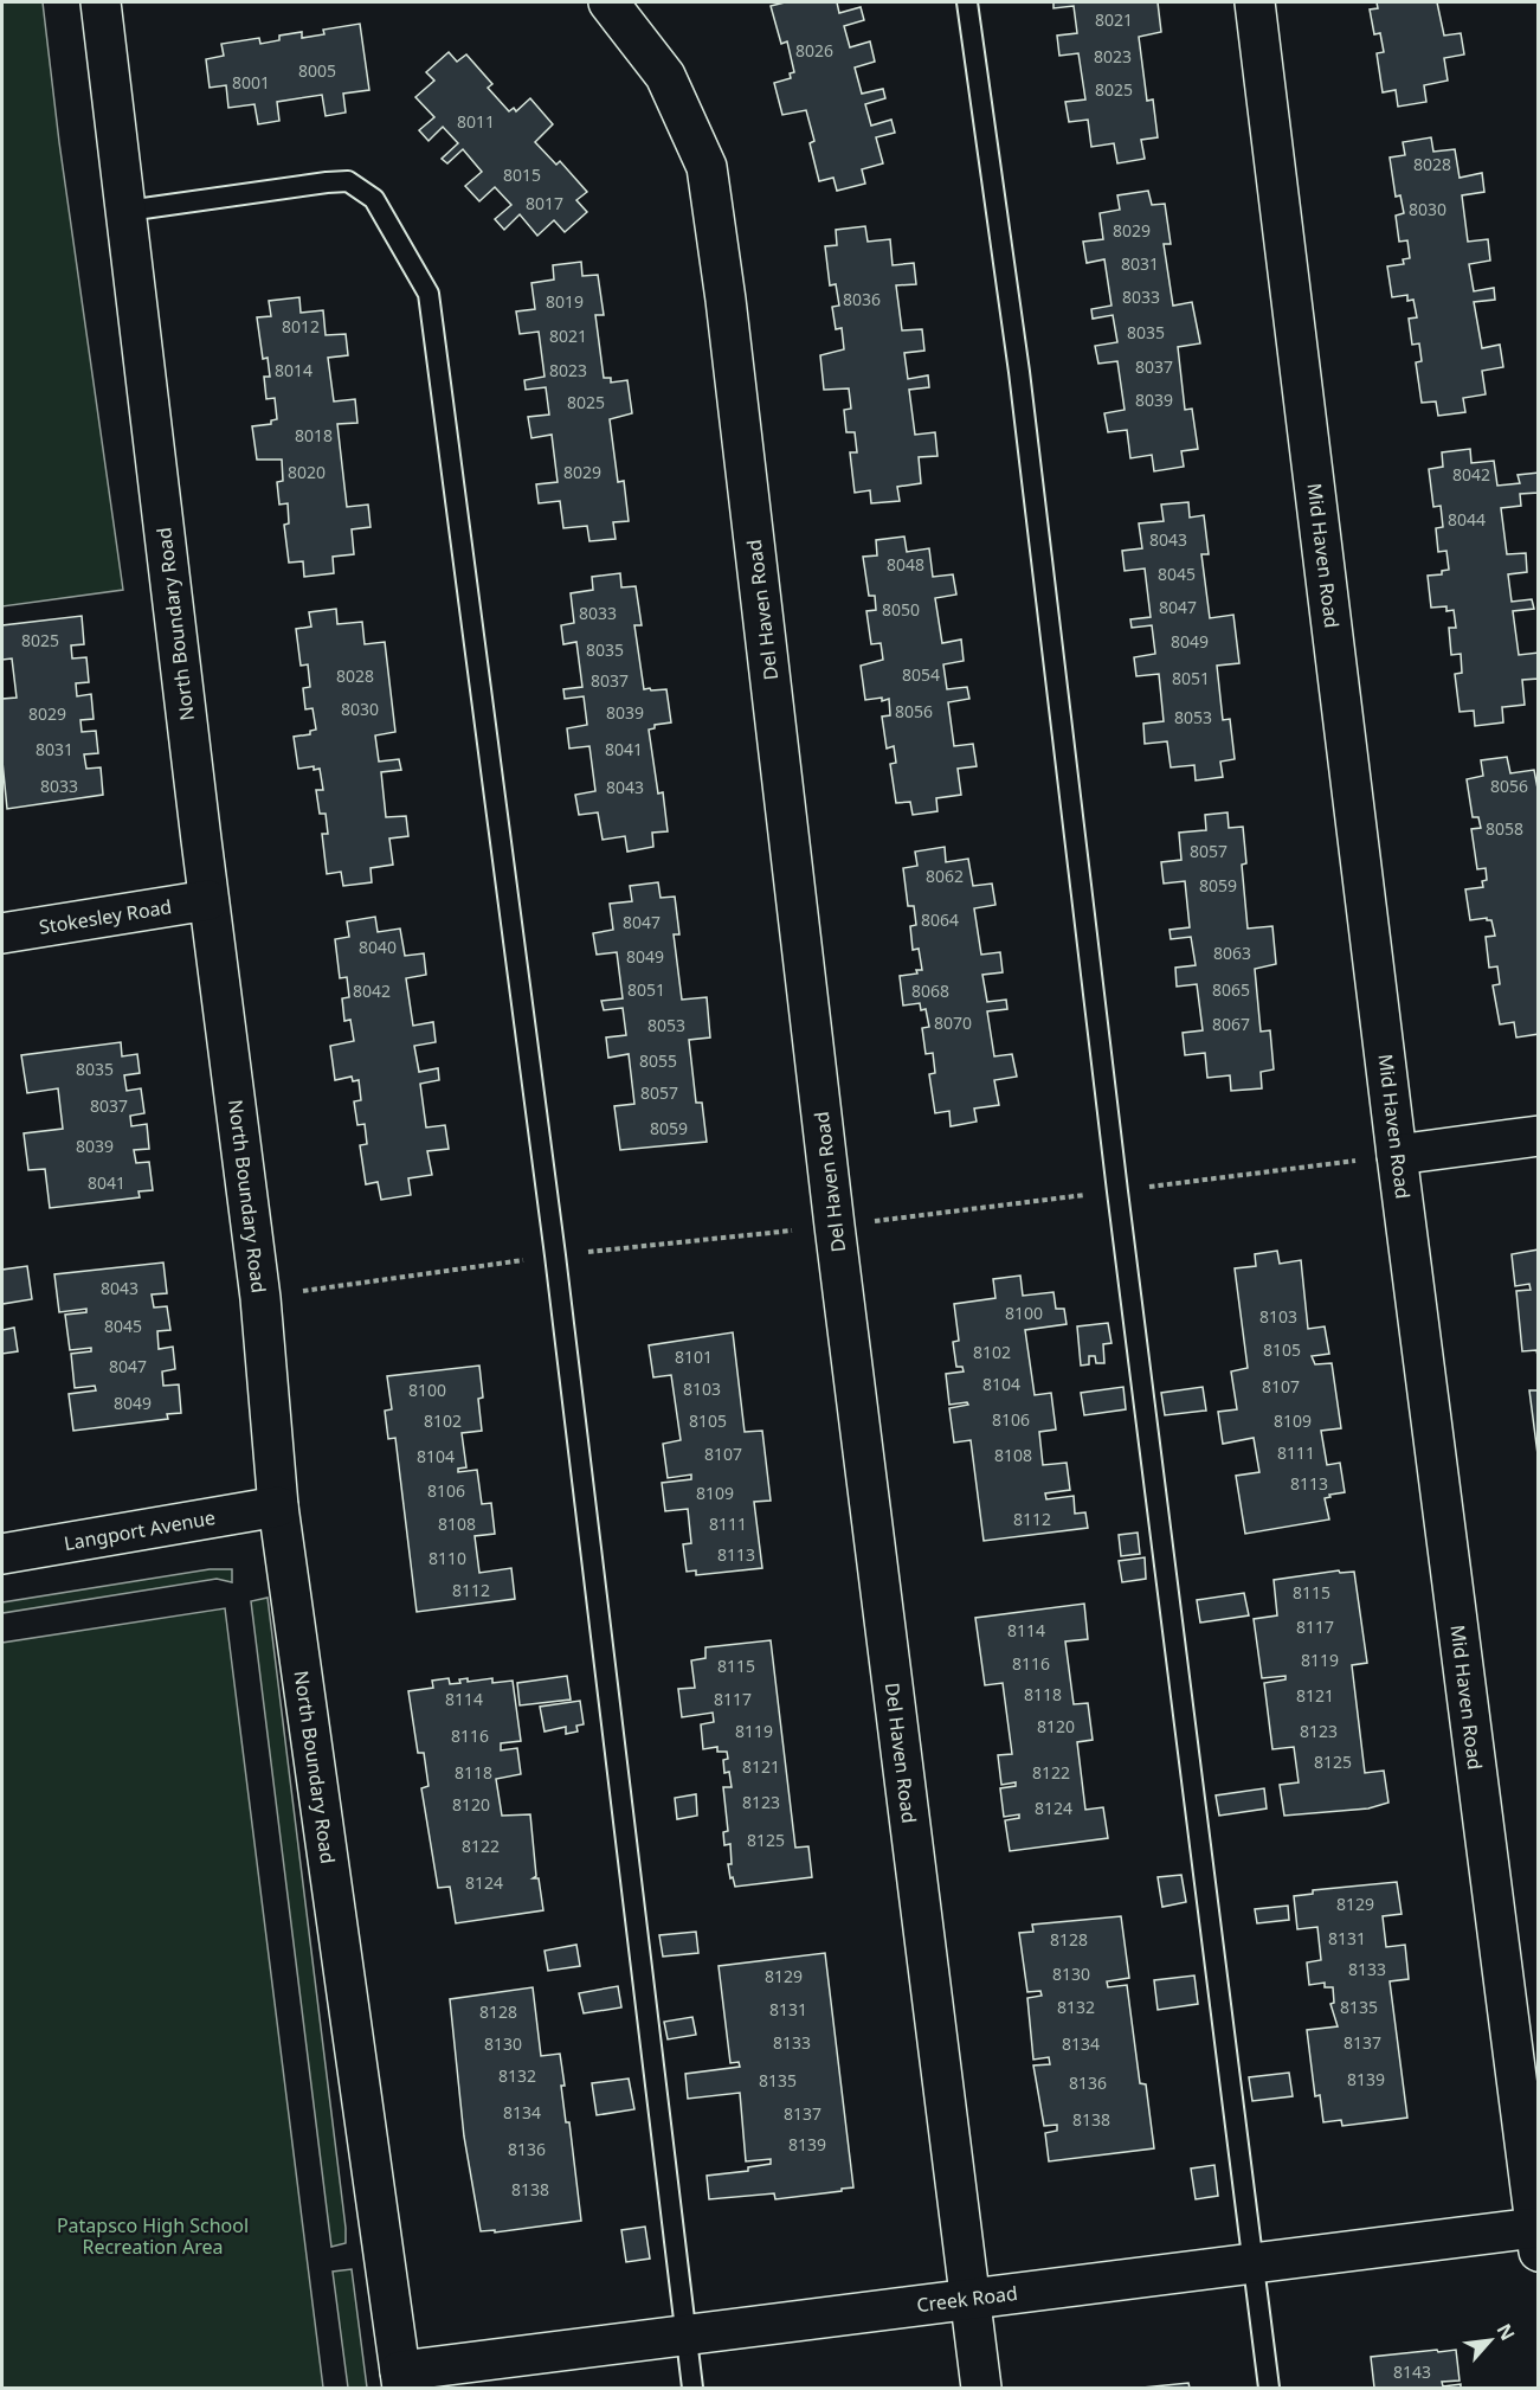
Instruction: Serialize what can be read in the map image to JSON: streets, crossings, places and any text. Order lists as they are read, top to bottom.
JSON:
{
  "streets": {
    "street": [
      "Mid Haven Road",
      "Del Haven Road",
      "North Boundary Road",
      "Stokesley Road",
      "Langport Avenue",
      "Creek Road"
    ]
  },
  "crossings": [
    ["Mid Haven Road", "Creek Road"],
    ["Del Haven Road", "Creek Road"],
    ["North Boundary Road", "Stokesley Road"],
    ["North Boundary Road", "Langport Avenue"],
    ["North Boundary Road", "Creek Road"]
  ],
  "parks": ["Patapsco High School Recreation Area"],
  "house_numbers": [
    "8021",
    "8026",
    "8023",
    "8005",
    "8001",
    "8025",
    "8011",
    "8028",
    "8015",
    "8017",
    "8030",
    "8029",
    "8031",
    "8033",
    "8036",
    "8019",
    "8012",
    "8035",
    "8021",
    "8037",
    "8014",
    "8023",
    "8039",
    "8025",
    "8018",
    "8020",
    "8029",
    "8042",
    "8044",
    "8043",
    "8048",
    "8045",
    "8047",
    "8050",
    "8033",
    "8025",
    "8049",
    "8035",
    "8054",
    "8028",
    "8051",
    "8037",
    "8030",
    "8056",
    "8039",
    "8029",
    "8053",
    "8031",
    "8041",
    "8033",
    "8056",
    "8043",
    "8058",
    "8057",
    "8062",
    "8059",
    "8064",
    "8047",
    "8040",
    "8063",
    "8049",
    "8051",
    "8065",
    "8042",
    "8068",
    "8070",
    "8067",
    "8053",
    "8055",
    "8035",
    "8057",
    "8037",
    "8059",
    "8039",
    "8041",
    "8043",
    "8100",
    "8103",
    "8045",
    "8105",
    "8102",
    "8101",
    "8047",
    "8104",
    "8107",
    "8103",
    "8100",
    "8049",
    "8106",
    "8102",
    "8105",
    "8109",
    "8111",
    "8107",
    "8108",
    "8104",
    "8113",
    "8106",
    "8109",
    "8112",
    "8108",
    "8111",
    "8113",
    "8110",
    "8112",
    "8115",
    "8117",
    "8114",
    "8119",
    "8116",
    "8115",
    "8118",
    "8121",
    "8114",
    "8117",
    "8120",
    "8119",
    "8123",
    "8116",
    "8125",
    "8121",
    "8118",
    "8122",
    "8123",
    "8120",
    "8124",
    "8125",
    "8122",
    "8124",
    "8129",
    "8131",
    "8128",
    "8133",
    "8130",
    "8129",
    "8132",
    "8135",
    "8131",
    "8128",
    "8133",
    "8137",
    "8130",
    "8134",
    "8132",
    "8139",
    "8135",
    "8136",
    "8134",
    "8137",
    "8138",
    "8139",
    "8136",
    "8138",
    "8143"
  ],
  "north": "top right"
}
